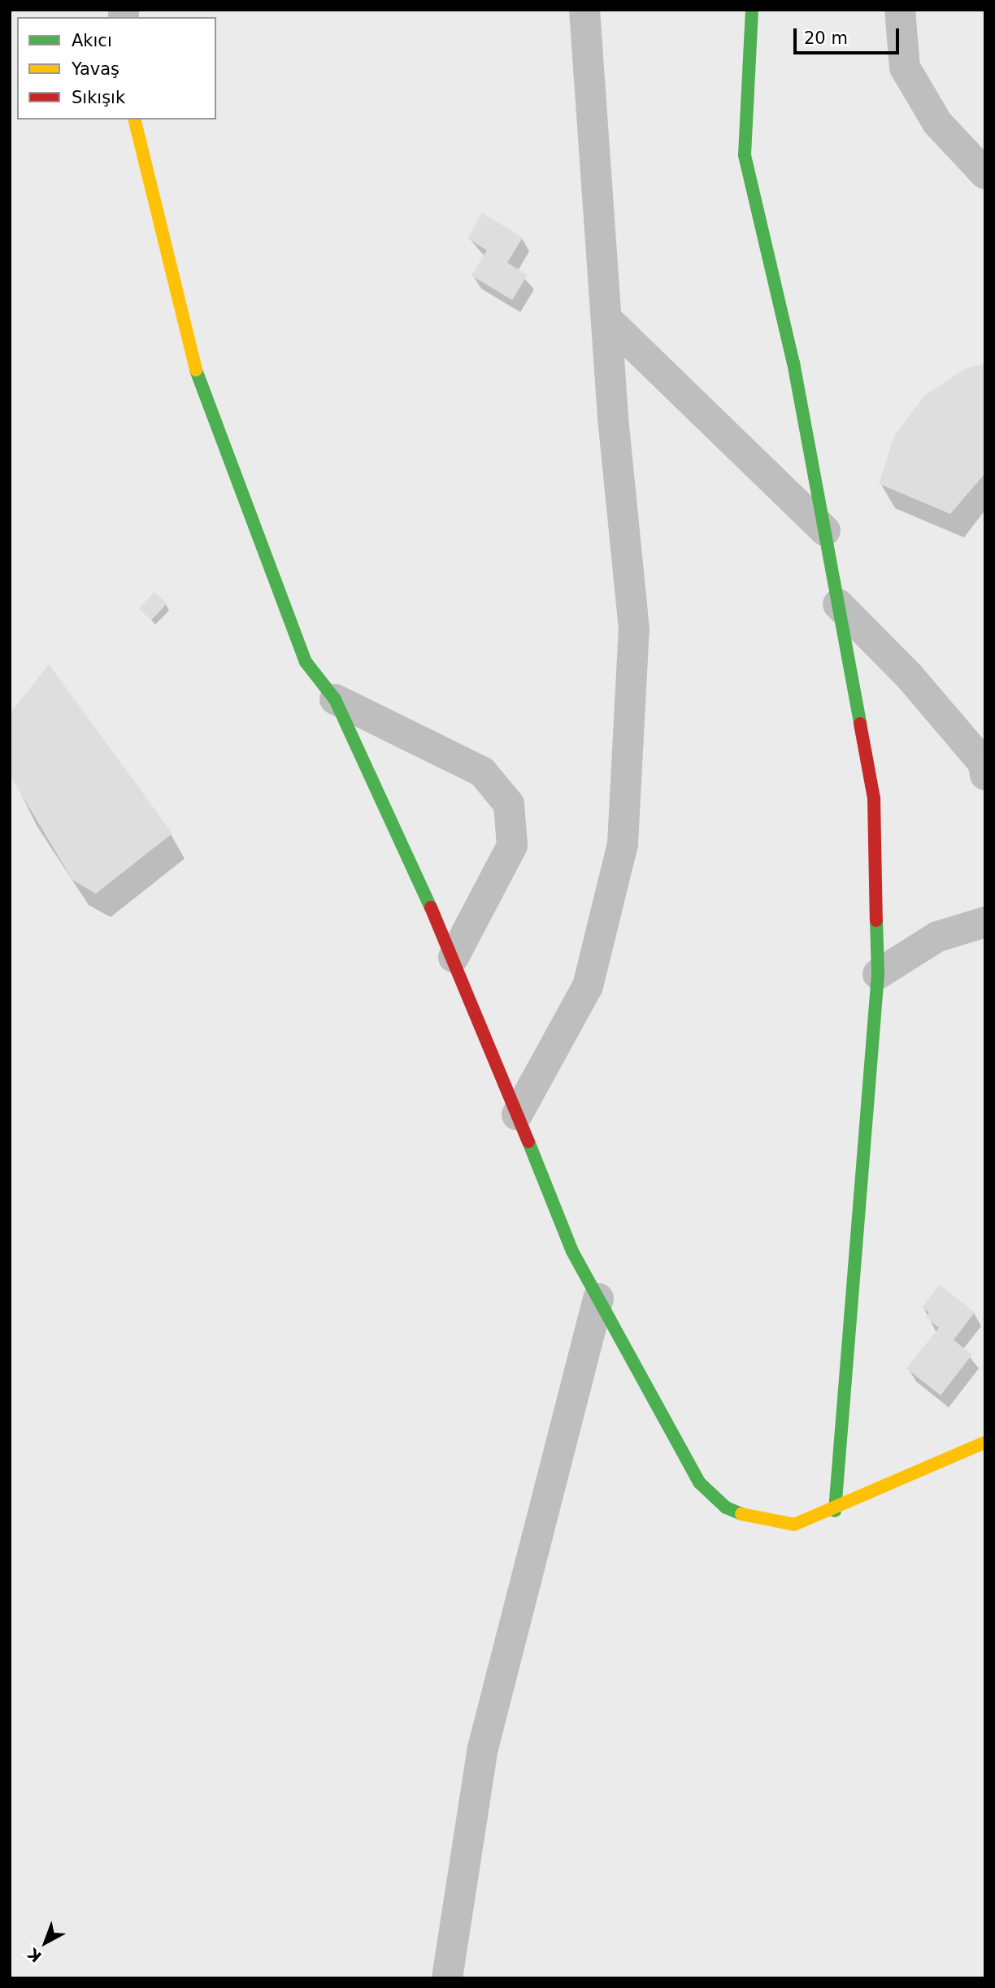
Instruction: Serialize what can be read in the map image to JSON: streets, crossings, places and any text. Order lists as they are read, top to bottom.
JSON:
{
  "legend": ["Akıcı", "Yavaş", "Sıkışık"],
  "scale_bar": "20 m",
  "north": "bottom left"
}
